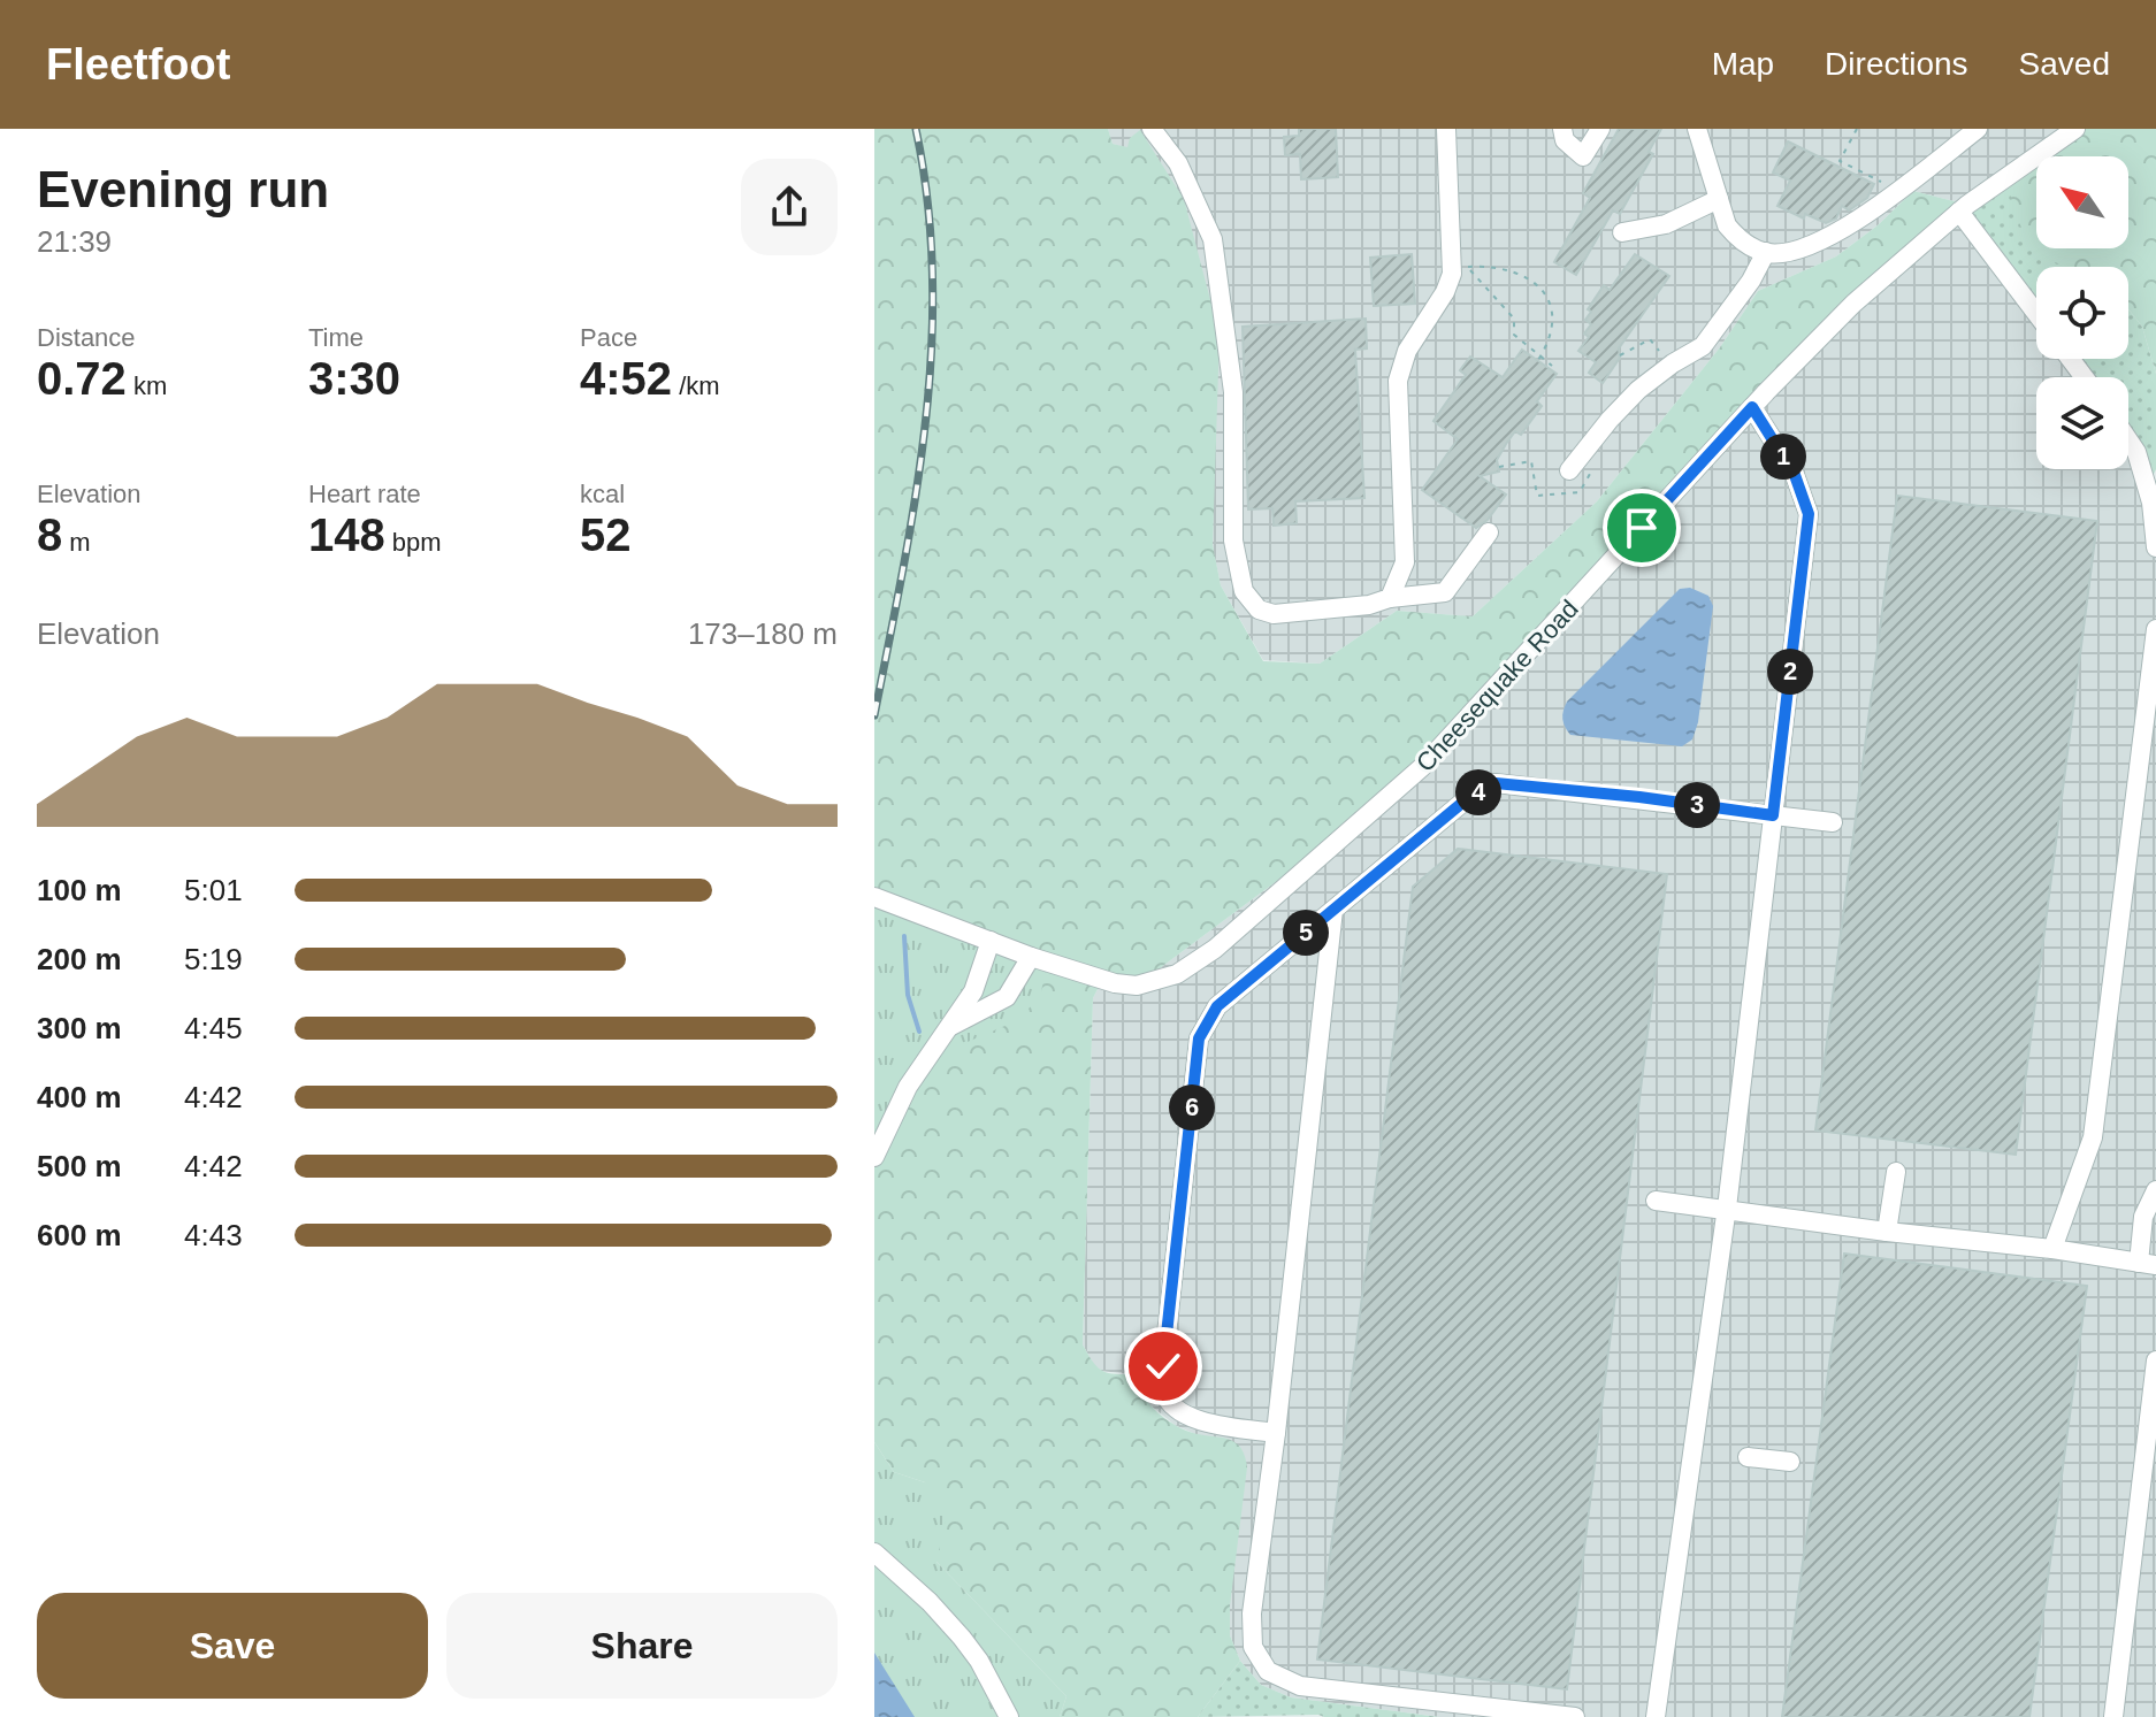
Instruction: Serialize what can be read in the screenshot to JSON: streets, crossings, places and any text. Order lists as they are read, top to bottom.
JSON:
{
  "streets": {
    "street": ["Cheesequake Road"]
  },
  "north": "top left",
  "page": {
    "header": "Fleetfoot",
    "nav": ["Map", "Directions", "Saved"],
    "heading": ["Evening run", "21:39"],
    "stats": [
      ["Distance", "0.72 km"],
      ["Time", "3:30"],
      ["Pace", "4:52 /km"],
      ["Elevation", "8 m"],
      ["Heart rate", "148 bpm"],
      ["kcal", "52"]
    ],
    "pins": [
      "1",
      "2",
      "4",
      "3",
      "5",
      "6"
    ],
    "chart": ["Elevation", "173–180 m"],
    "list": [
      {
        "name": "100 m",
        "note": "5:01"
      },
      {
        "name": "200 m",
        "note": "5:19"
      },
      {
        "name": "300 m",
        "note": "4:45"
      },
      {
        "name": "400 m",
        "note": "4:42"
      },
      {
        "name": "500 m",
        "note": "4:42"
      },
      {
        "name": "600 m",
        "note": "4:43"
      }
    ],
    "buttons": ["Save", "Share"]
  }
}
